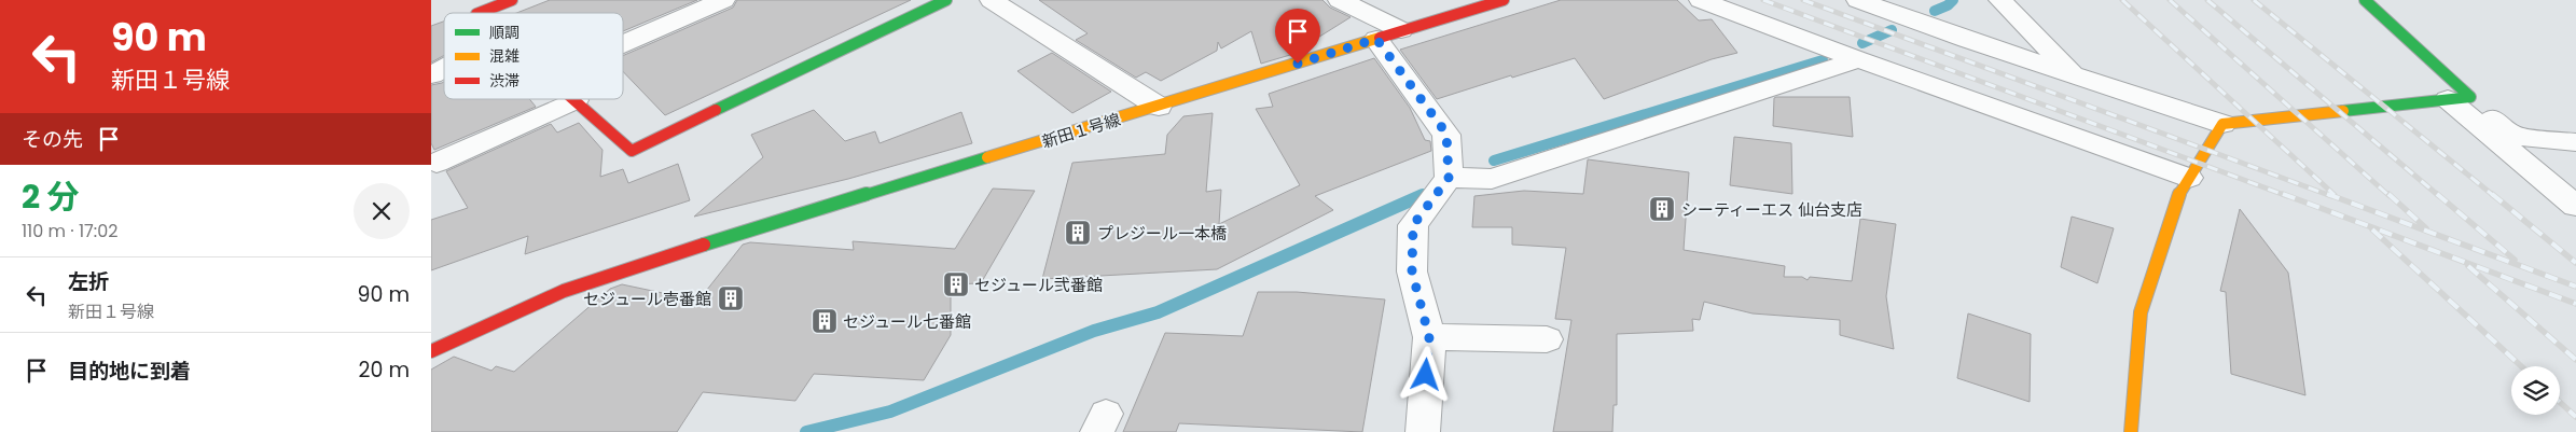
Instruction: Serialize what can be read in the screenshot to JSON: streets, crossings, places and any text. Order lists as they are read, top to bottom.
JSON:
{
  "streets": {
    "street": ["新田１号線"]
  },
  "places": {
    "building": [
      "シーティーエス 仙台支店",
      "プレジール一本橋",
      "セジュール弐番館",
      "セジュール壱番館",
      "セジュール七番館"
    ]
  },
  "legend": ["順調", "混雑", "渋滞"],
  "page": {
    "turn": ["90 m", "新田１号線"],
    "then": "その先",
    "heading": ["2 分", "110 m · 17:02"],
    "list": [
      {
        "name": "左折",
        "note": "新田１号線",
        "value": "90 m"
      },
      {
        "name": "目的地に到着",
        "value": "20 m"
      }
    ]
  }
}
